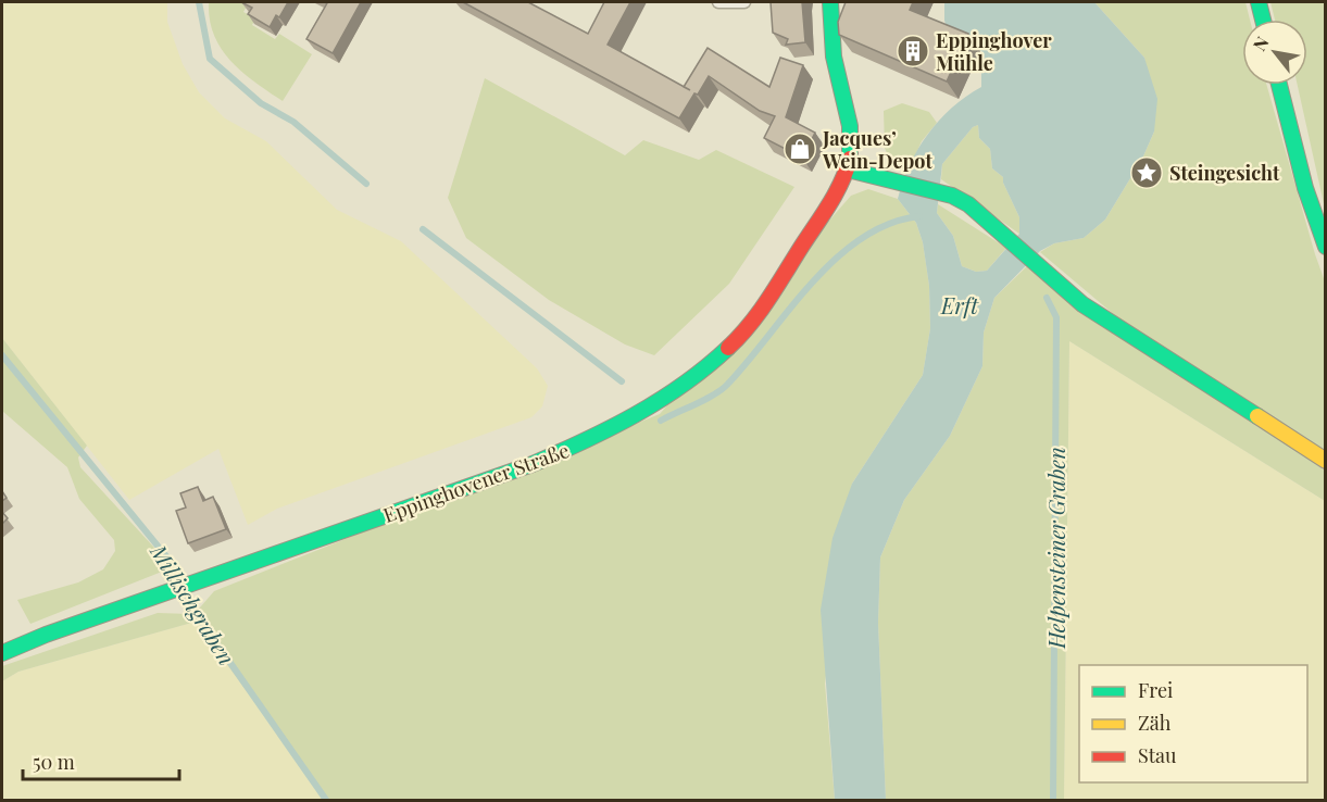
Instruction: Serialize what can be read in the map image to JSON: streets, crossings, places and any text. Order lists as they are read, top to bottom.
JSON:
{
  "streets": {
    "main road": ["Eppinghovener Straße"]
  },
  "water": ["Erft", "Helpensteiner Graben", "Millischgraben"],
  "places": {
    "building": ["Eppinghover Mühle"],
    "shop": ["Jacques’ Wein-Depot"],
    "place": ["Steingesicht"]
  },
  "legend": ["Frei", "Zäh", "Stau"],
  "scale_bar": "50 m",
  "north": "top left"
}
